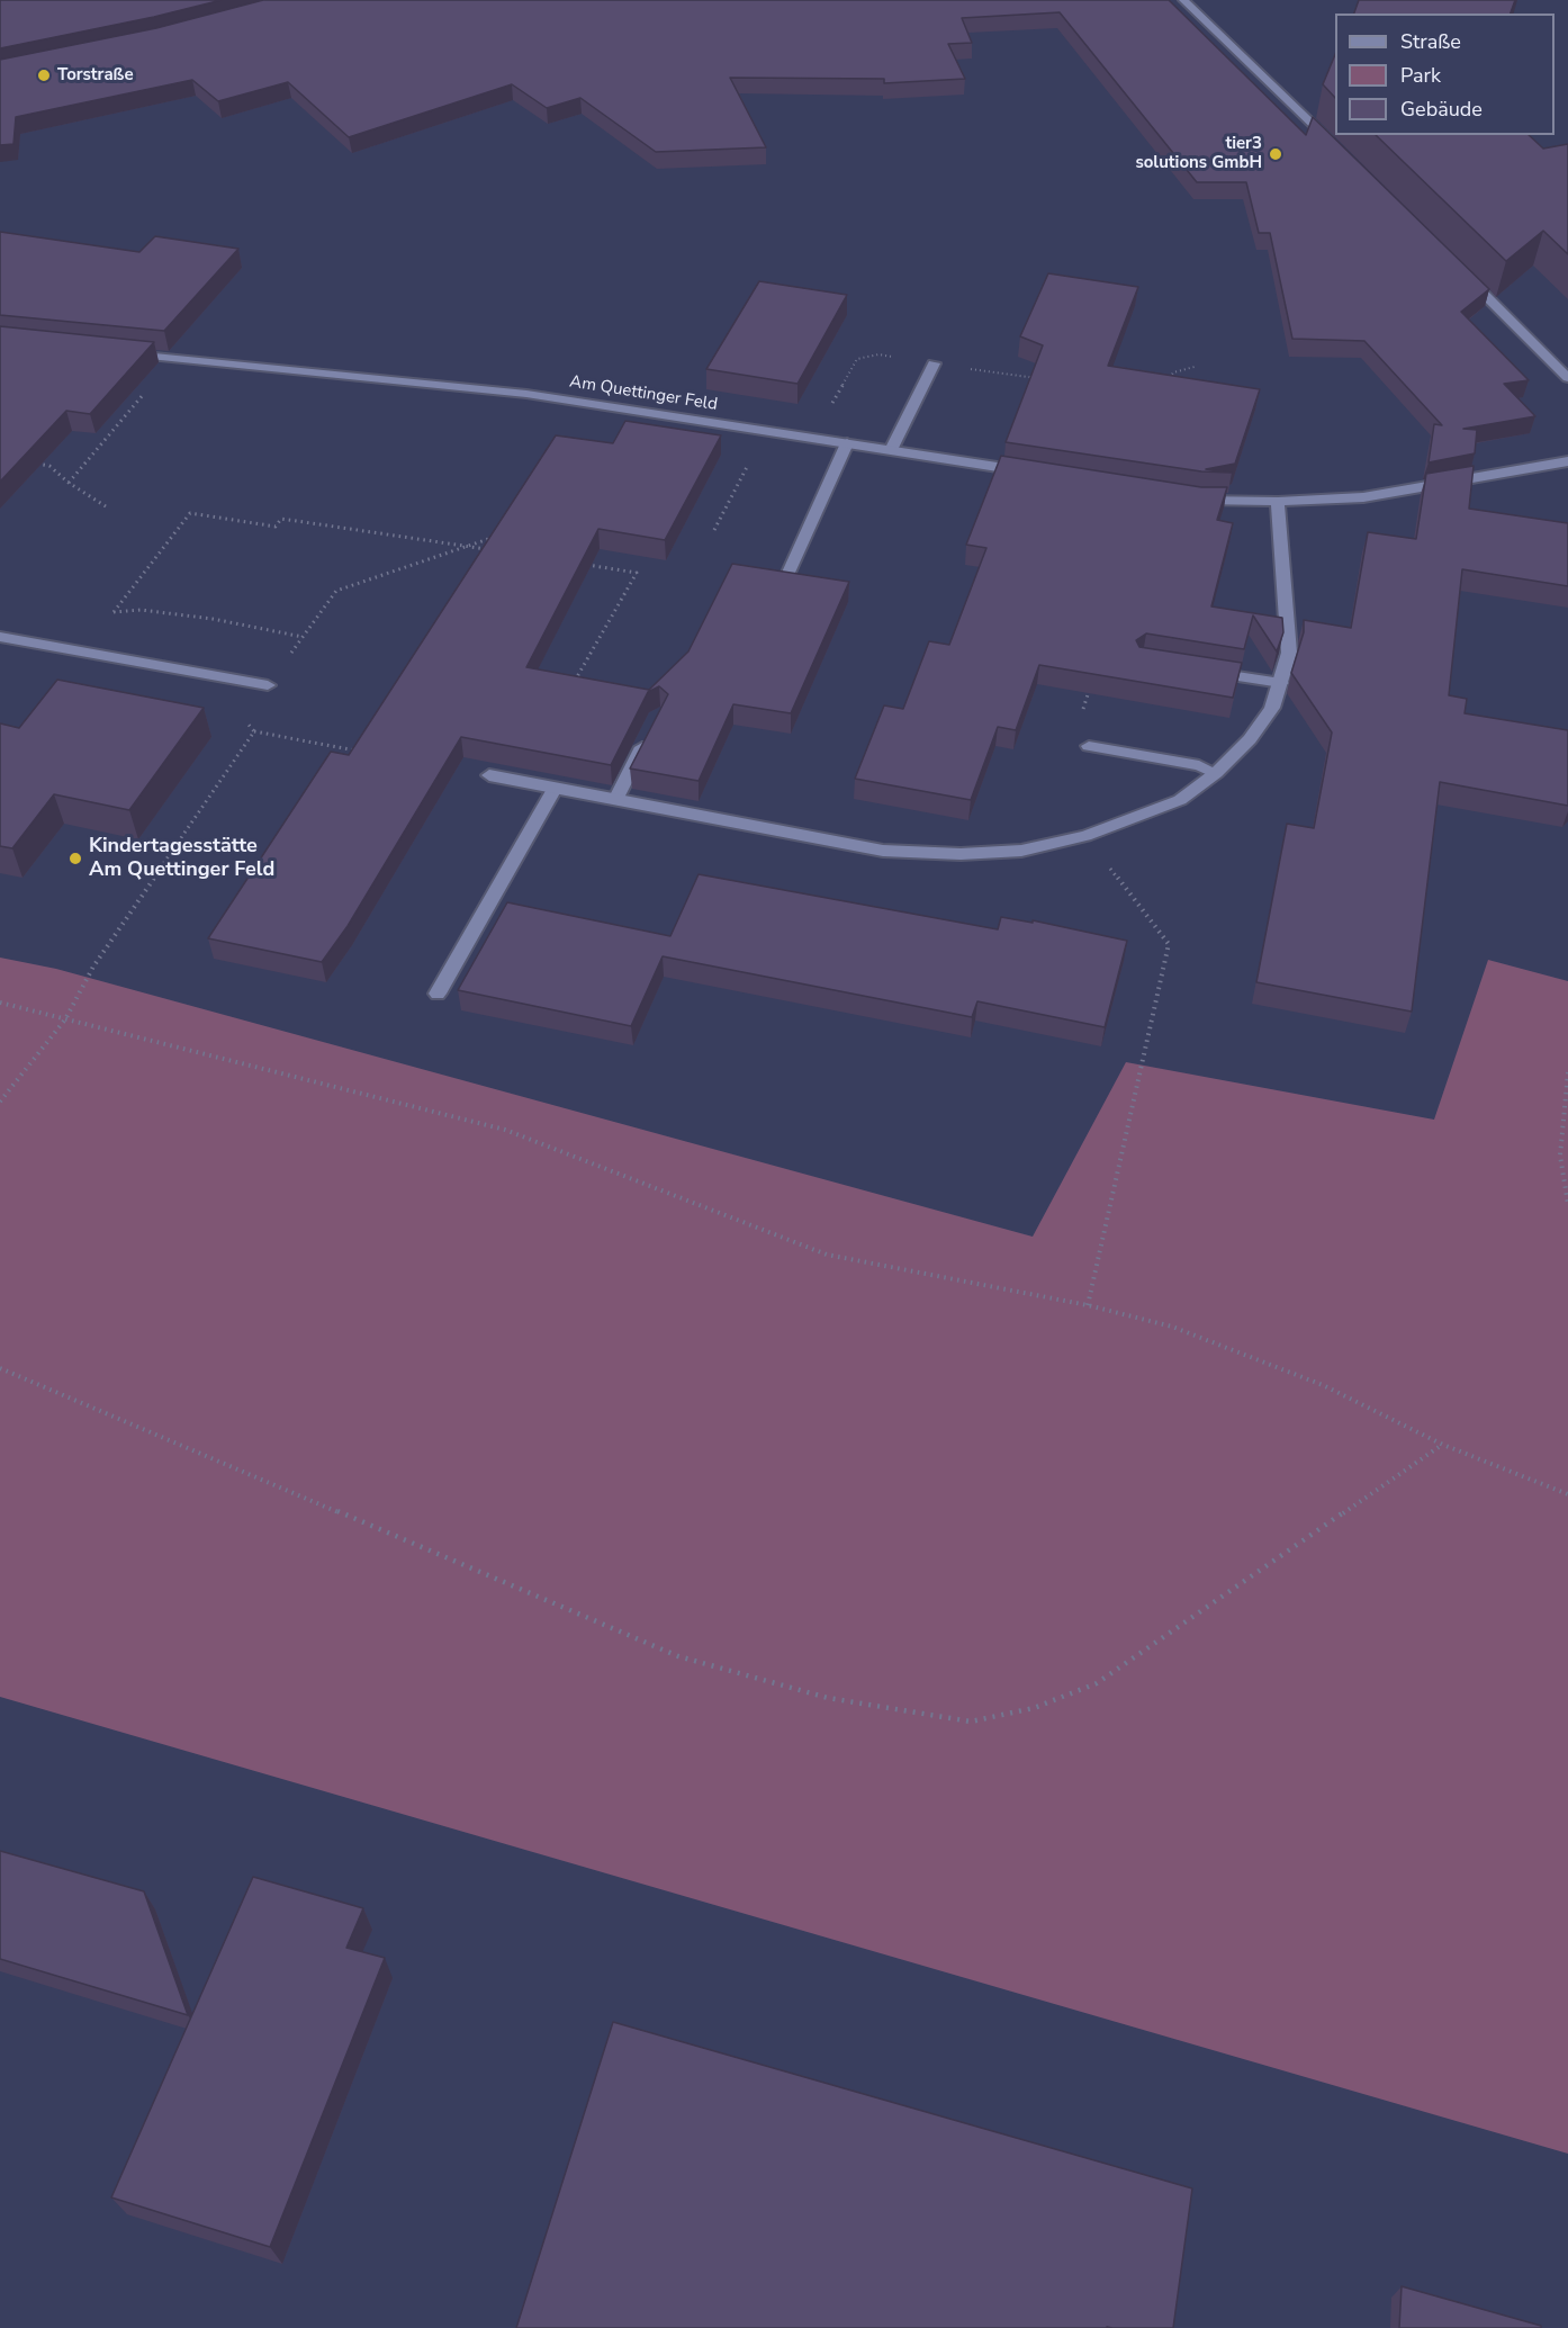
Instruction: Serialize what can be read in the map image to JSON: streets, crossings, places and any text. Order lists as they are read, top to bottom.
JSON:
{
  "streets": {
    "street": ["Am Quettinger Feld"]
  },
  "places": ["Torstraße", "tier3 solutions GmbH", "Kindertagesstätte Am Quettinger Feld"],
  "legend": ["Straße", "Park", "Gebäude"]
}
